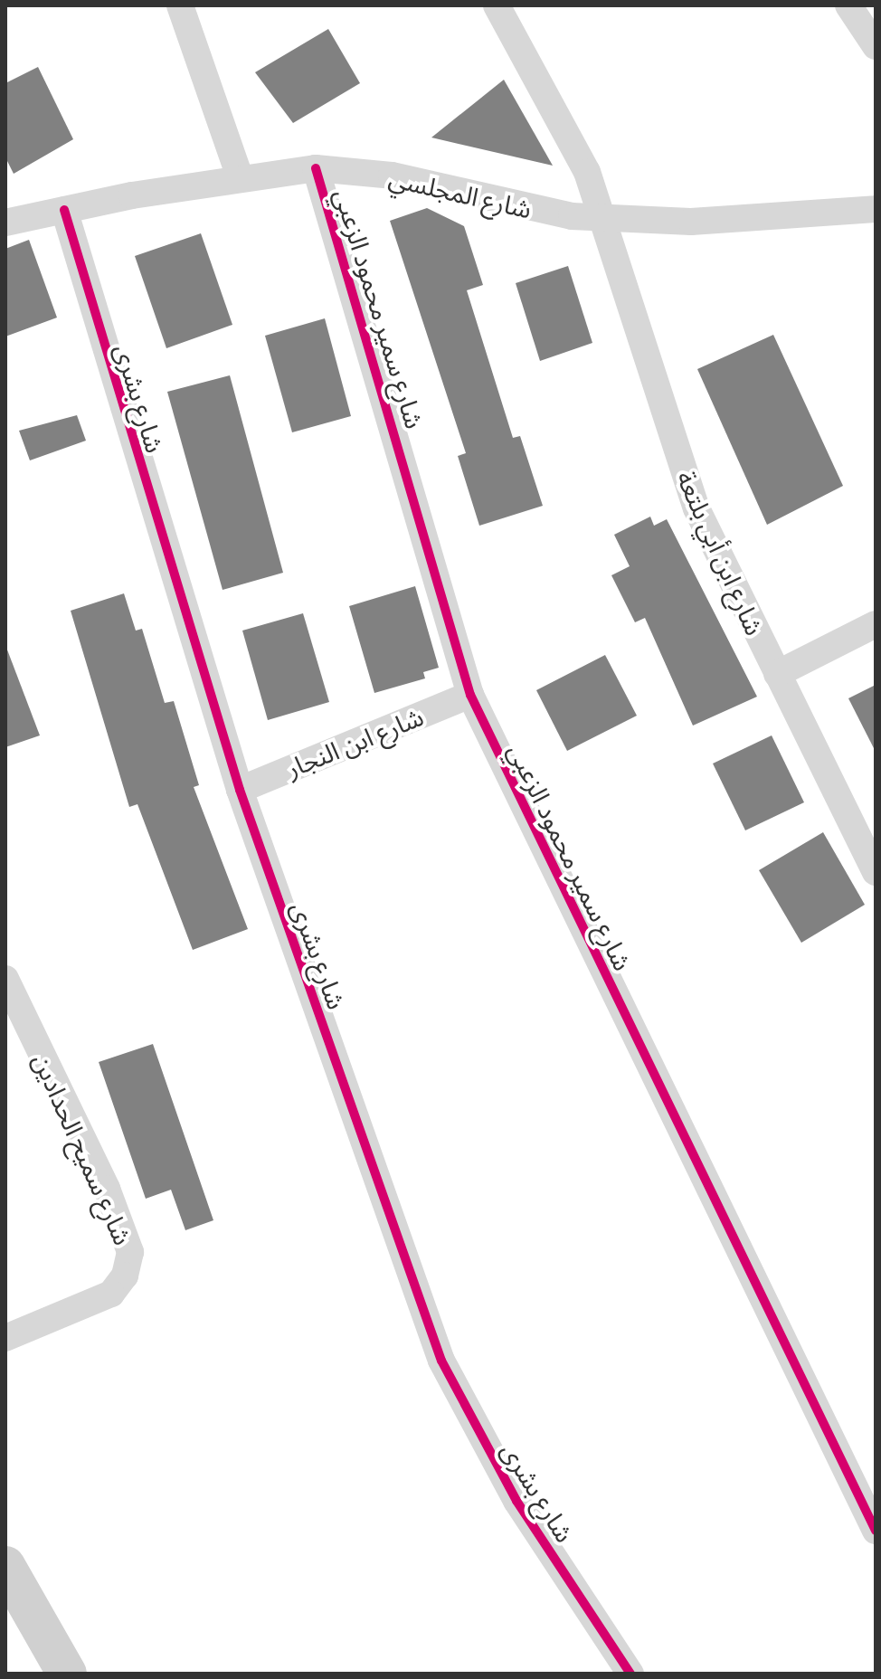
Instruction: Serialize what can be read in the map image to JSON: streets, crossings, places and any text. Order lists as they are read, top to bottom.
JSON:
{
  "streets": {
    "street": [
      "شارع المجلسي",
      "شارع سمير محمود الزعبي",
      "شارع بشرى",
      "شارع ابن أبي بلتعة",
      "شارع ابن النجار",
      "شارع سميح الحدادين"
    ]
  },
  "crossings": [
    ["شارع المجلسي", "شارع سمير محمود الزعبي"],
    ["شارع المجلسي", "شارع بشرى"],
    ["شارع المجلسي", "شارع ابن أبي بلتعة"],
    ["شارع سمير محمود الزعبي", "شارع ابن النجار"],
    ["شارع بشرى", "شارع ابن النجار"]
  ]
}
